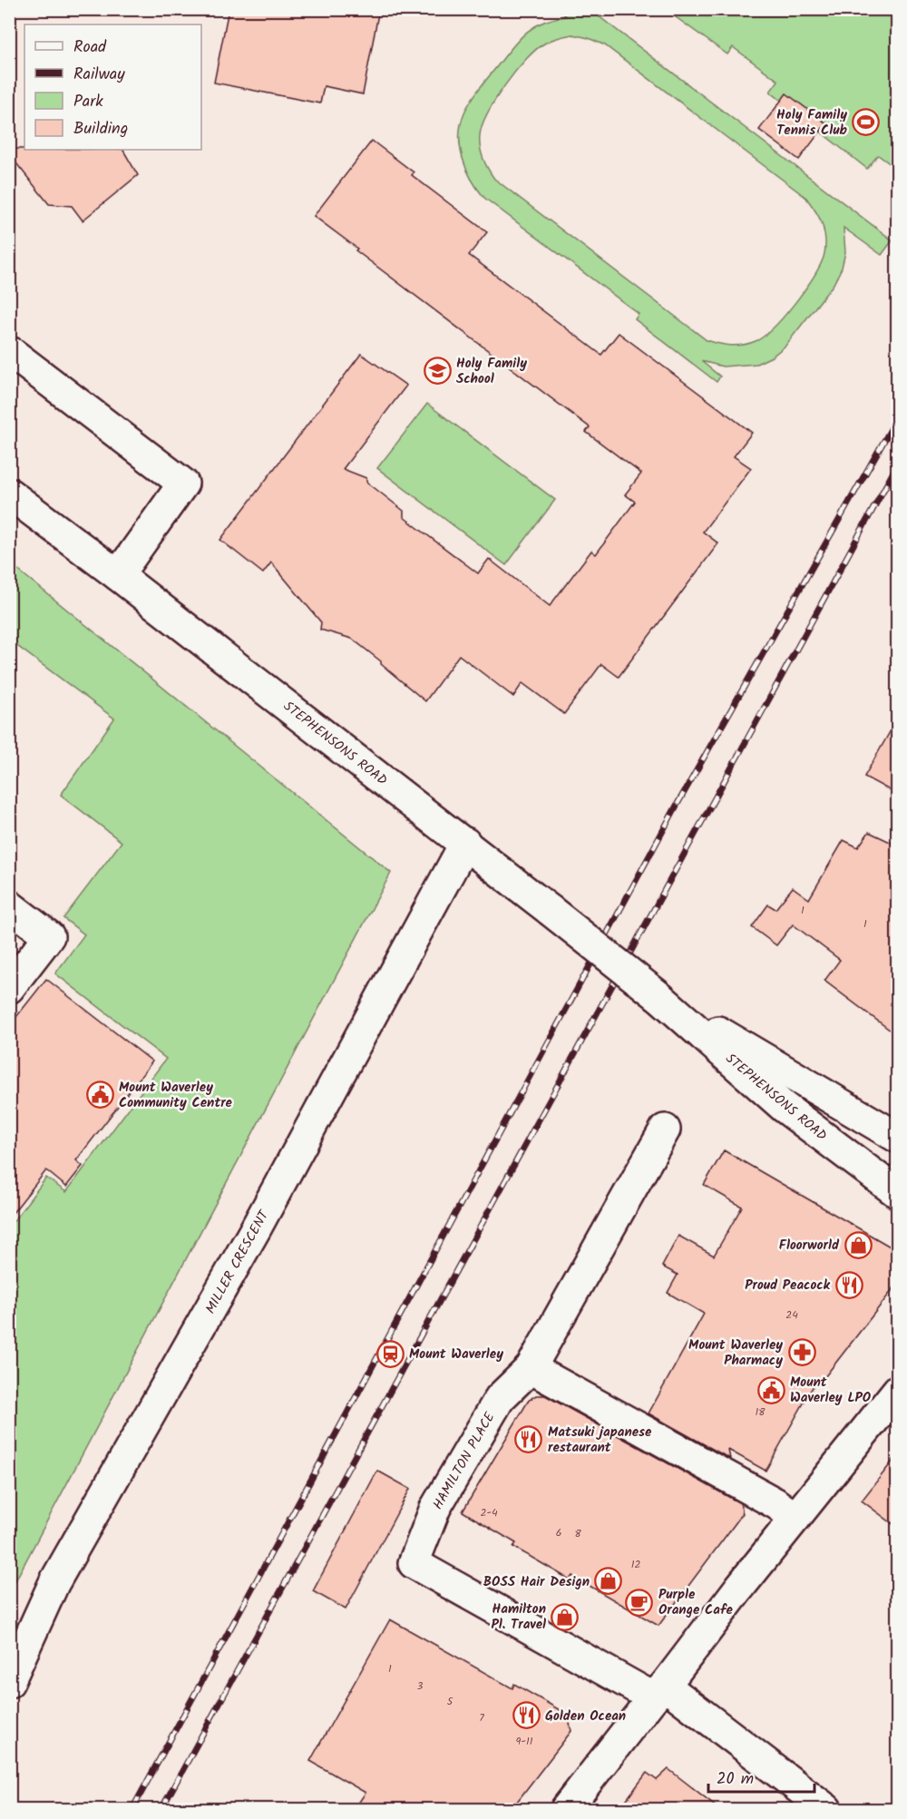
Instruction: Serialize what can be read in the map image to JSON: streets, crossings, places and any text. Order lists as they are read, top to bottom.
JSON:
{
  "streets": {
    "street": ["STEPHENSONS ROAD", "MILLER CRESCENT", "HAMILTON PLACE"]
  },
  "crossings": [
    ["STEPHENSONS ROAD", "MILLER CRESCENT"]
  ],
  "places": {
    "sports": ["Holy Family Tennis Club"],
    "school or university": ["Holy Family School"],
    "public building": ["Mount Waverley Community Centre", "Mount Waverley LPO"],
    "shop": ["Floorworld", "BOSS Hair Design", "Hamilton Pl. Travel"],
    "restaurant": ["Proud Peacock", "Matsuki japanese restaurant", "Golden Ocean"],
    "pharmacy": ["Mount Waverley Pharmacy"],
    "station": ["Mount Waverley"],
    "cafe": ["Purple Orange Cafe"]
  },
  "house_numbers": [
    "1",
    "1",
    "24",
    "18",
    "2-4",
    "6",
    "8",
    "12",
    "1",
    "3",
    "5",
    "7",
    "9-11"
  ],
  "legend": [
    "Road",
    "Railway",
    "Park",
    "Building"
  ],
  "scale_bar": "20 m"
}
